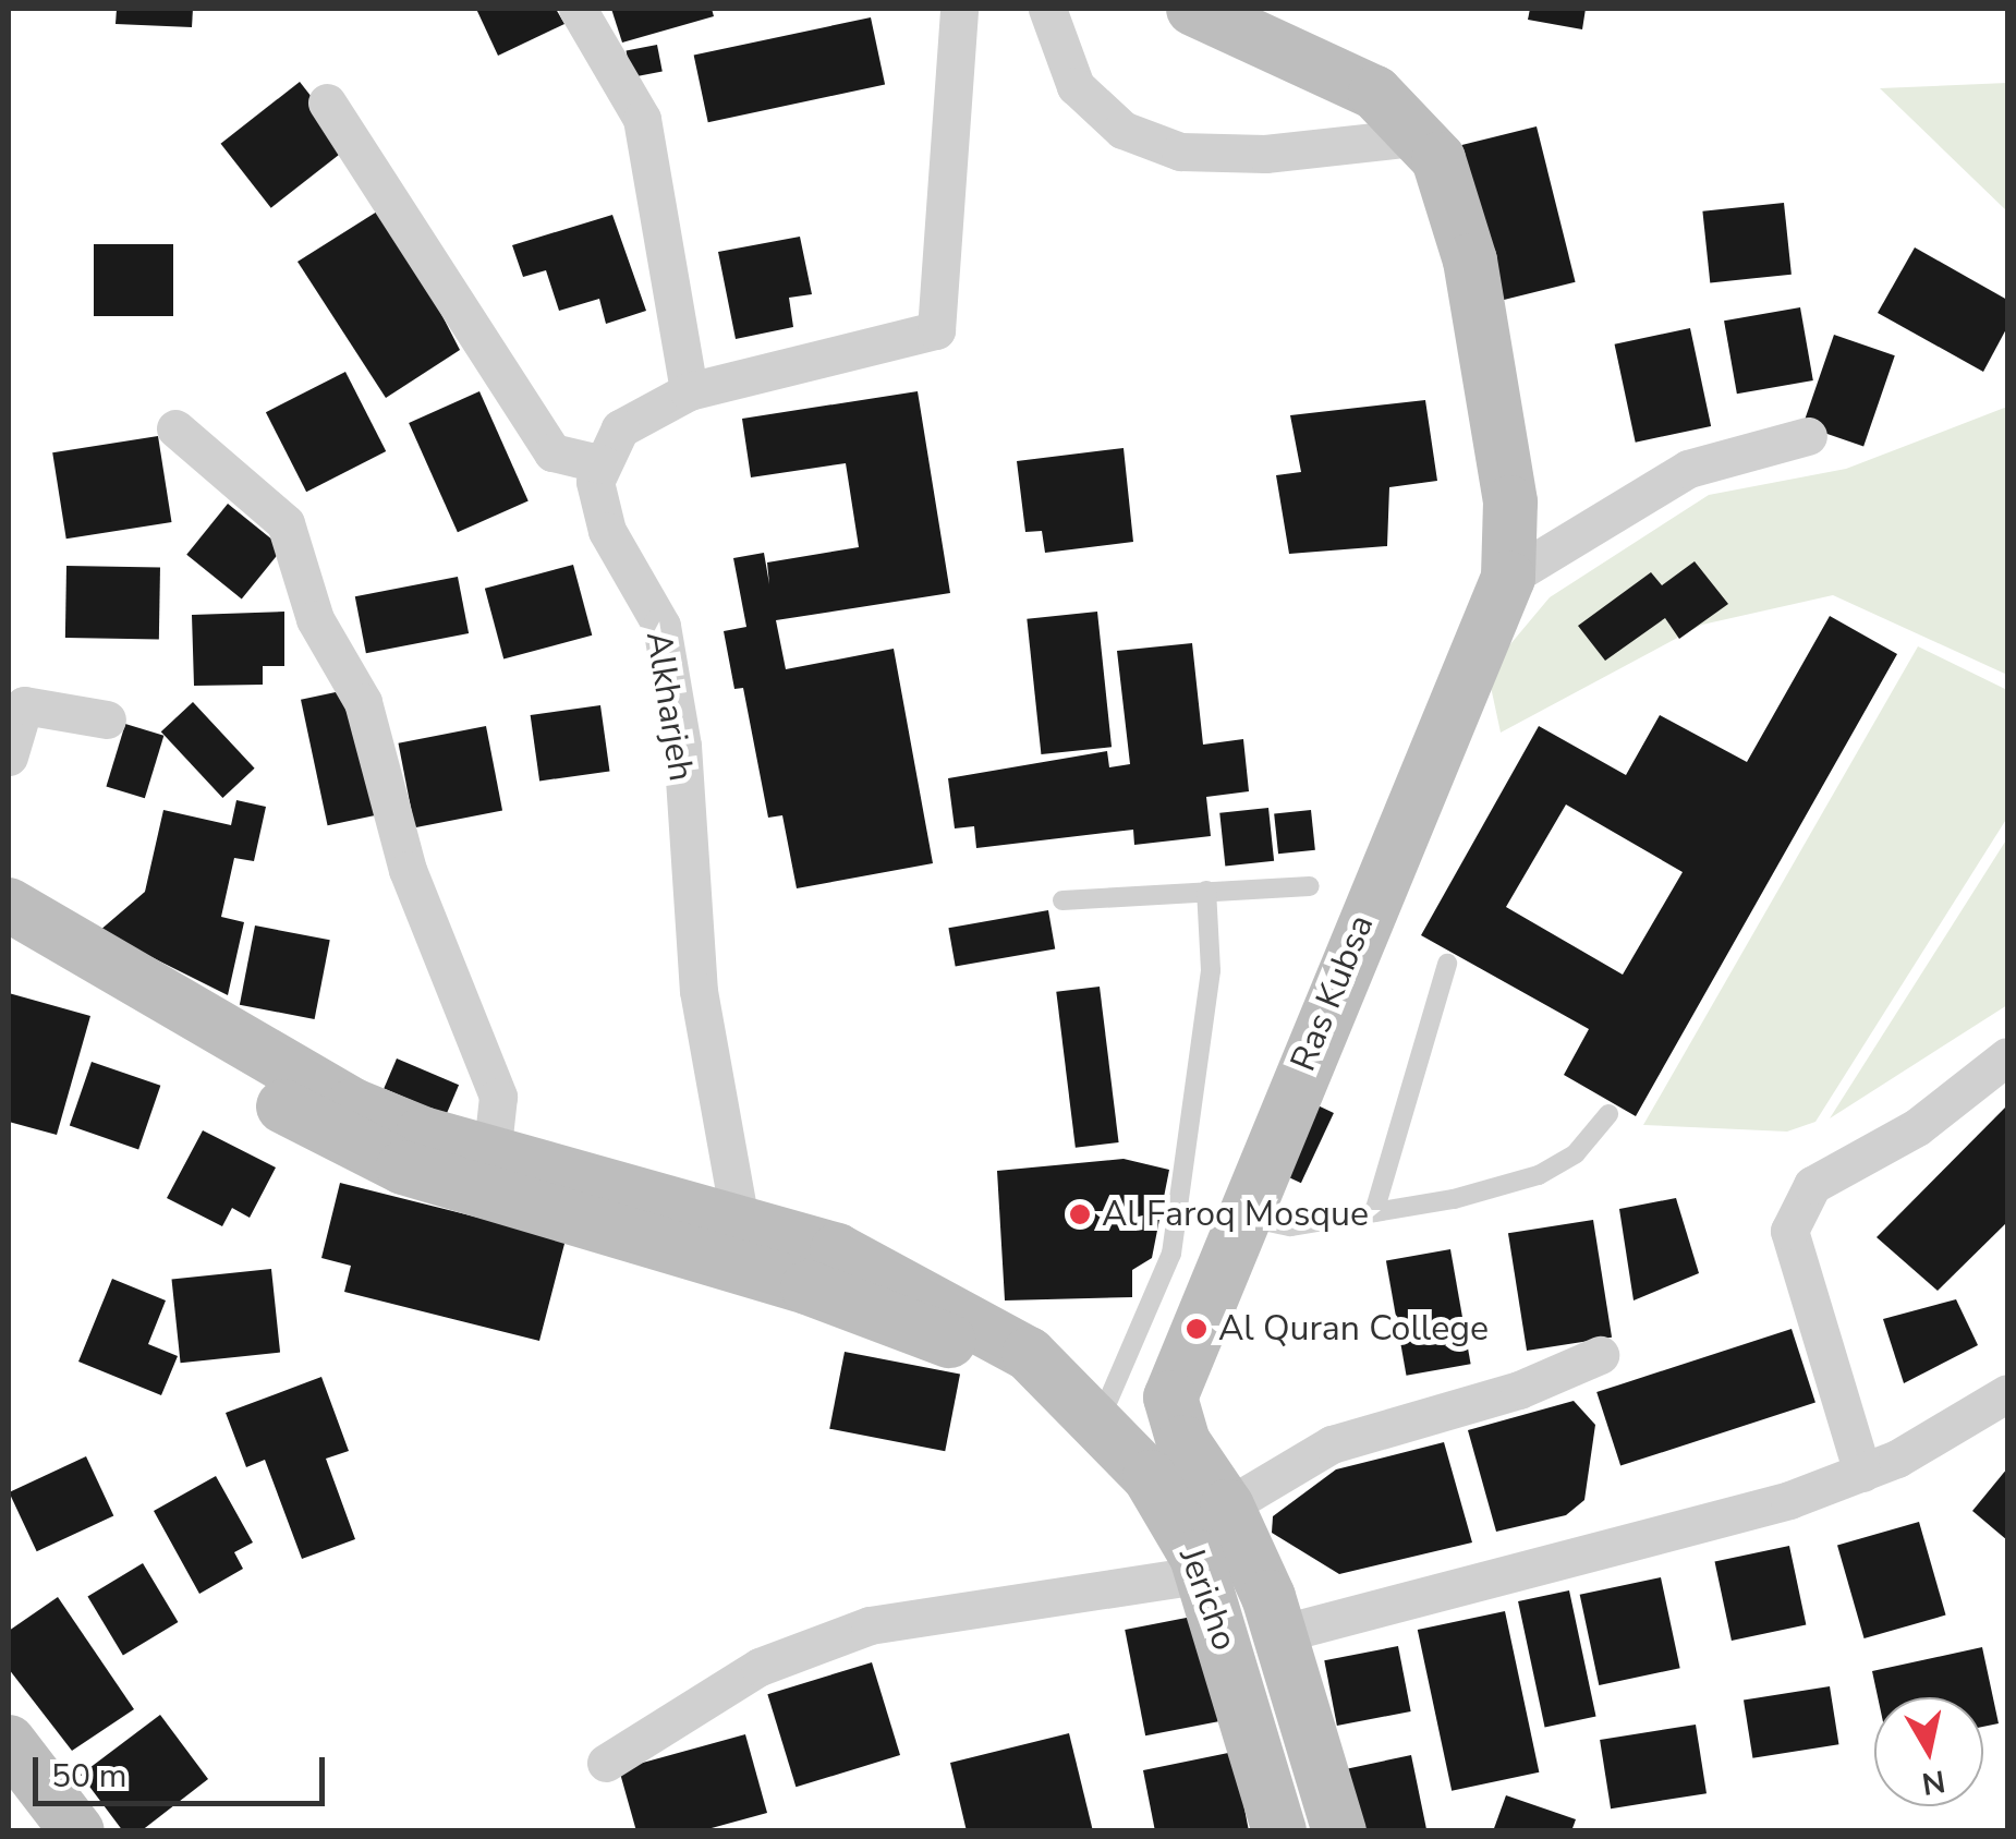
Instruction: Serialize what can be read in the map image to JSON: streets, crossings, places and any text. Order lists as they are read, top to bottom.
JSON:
{
  "streets": {
    "main road": ["Ras Kubsa", "Jericho"],
    "street": ["Alkharjeh"]
  },
  "places": ["Al Faroq Mosque", "Al Quran College"],
  "scale_bar": "50 m",
  "north": "bottom"
}
